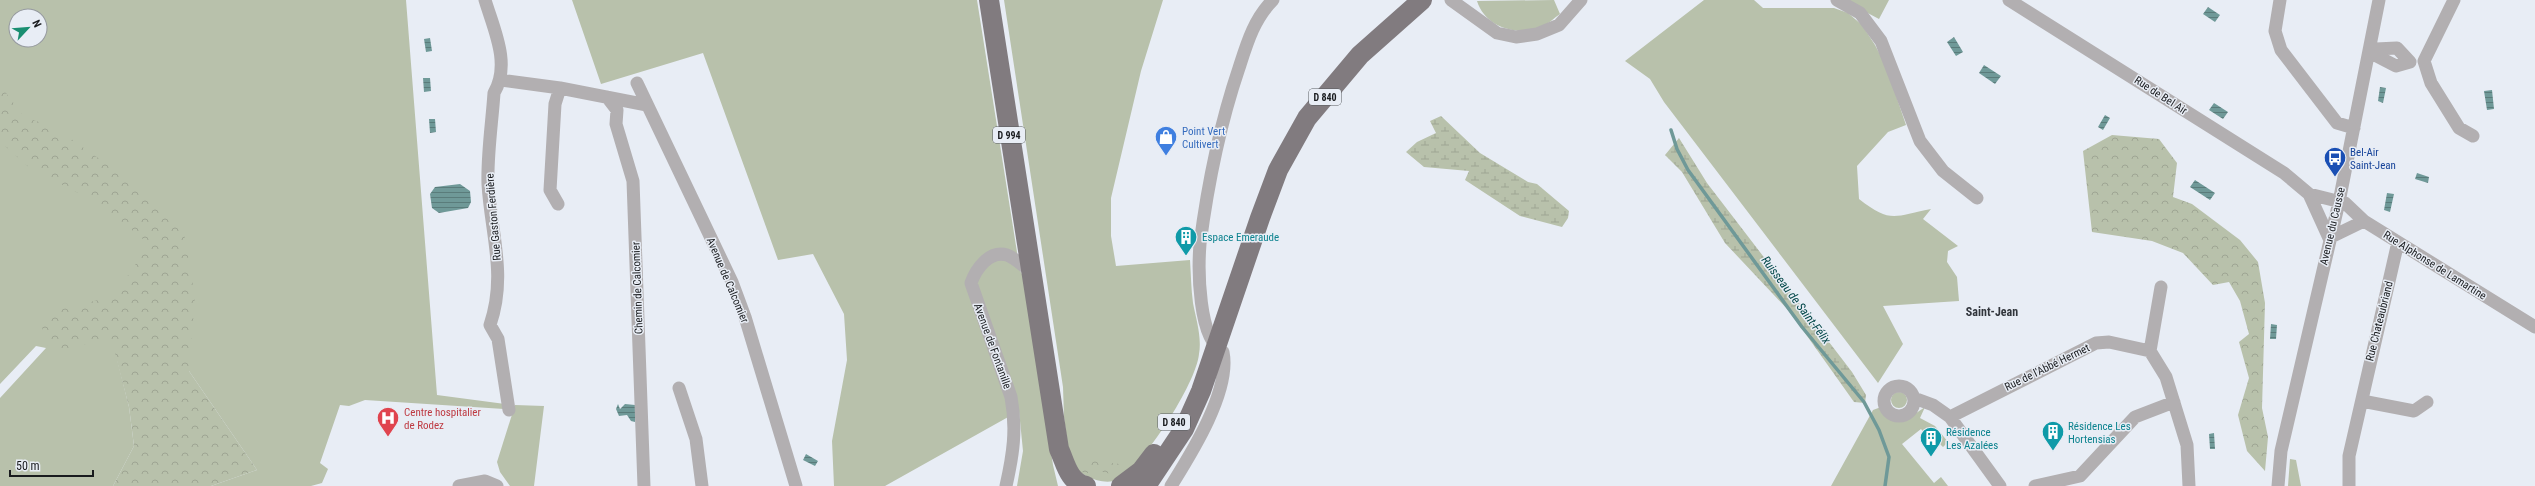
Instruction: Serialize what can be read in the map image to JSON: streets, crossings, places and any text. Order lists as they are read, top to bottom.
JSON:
{
  "streets": {
    "main road": ["D 840", "D 994"],
    "street": [
      "Rue de Bel Air",
      "Rue Gaston Ferdière",
      "Avenue du Causse",
      "Rue Alphonse de Lamartine",
      "Avenue de Calcomier",
      "Chemin de Calcomier",
      "Rue Chateaubriand",
      "Avenue de Fontanille",
      "Rue de l'Abbé Hermet"
    ]
  },
  "crossings": [
    ["Rue de Bel Air", "Avenue du Causse"],
    ["Rue de Bel Air", "Rue Alphonse de Lamartine"],
    ["D 994", "Avenue de Fontanille"],
    ["Avenue du Causse", "Rue Alphonse de Lamartine"],
    ["Rue Alphonse de Lamartine", "Rue Chateaubriand"]
  ],
  "districts": ["Saint-Jean"],
  "water": ["Ruisseau de Saint-Félix"],
  "places": {
    "shop": ["Point Vert Cultivert"],
    "bus stop": ["Bel-Air Saint-Jean"],
    "building": ["Espace Emeraude", "Résidence Les Hortensias", "Résidence Les Azalées"],
    "hospital": ["Centre hospitalier de Rodez"]
  },
  "scale_bar": "50 m",
  "north": "top right"
}
